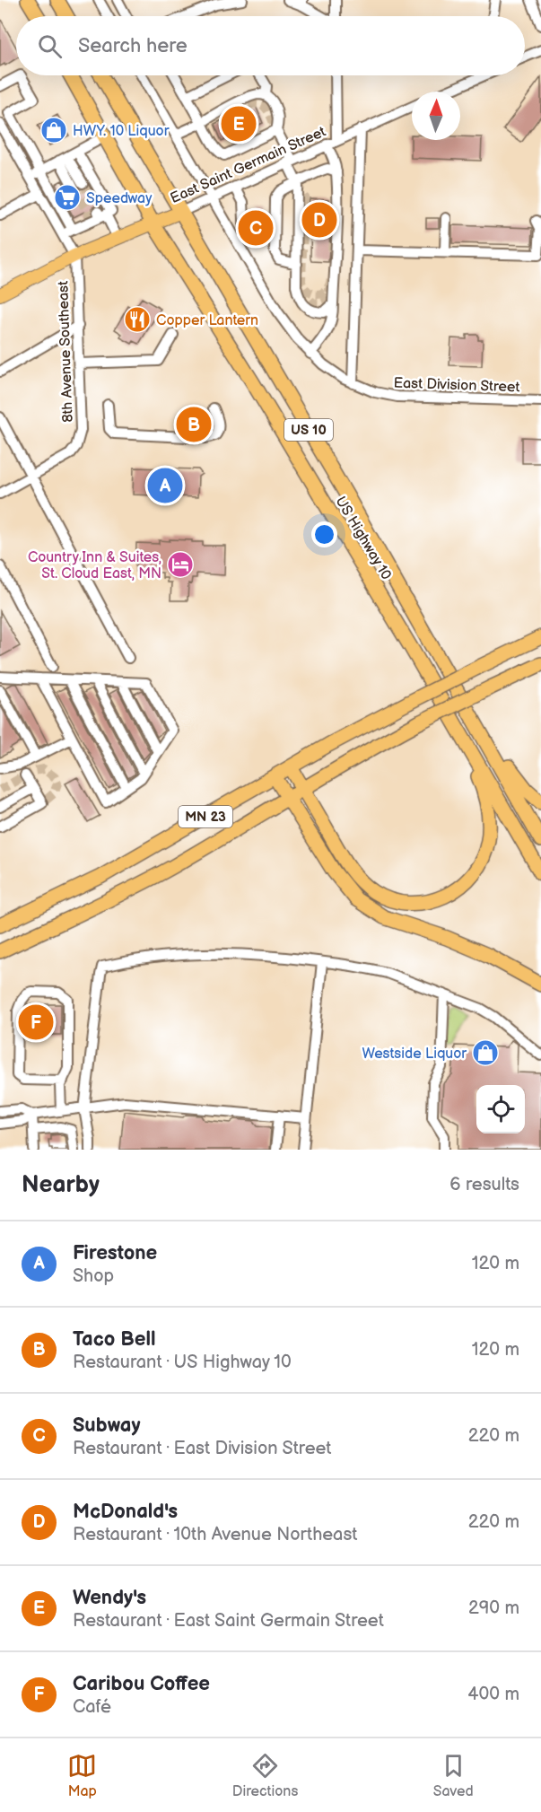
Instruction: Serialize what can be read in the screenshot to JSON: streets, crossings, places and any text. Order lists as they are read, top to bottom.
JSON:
{
  "streets": {
    "highway": ["US 10", "US Highway 10", "MN 23"],
    "main road": ["East Saint Germain Street"],
    "street": ["8th Avenue Southeast", "East Division Street"]
  },
  "crossings": [
    ["East Saint Germain Street", "8th Avenue Southeast"],
    ["East Saint Germain Street", "East Division Street"],
    ["East Saint Germain Street", "US 10"],
    ["East Saint Germain Street", "US Highway 10"],
    ["US 10", "US Highway 10"]
  ],
  "places": {
    "shop": ["HWY. 10 Liquor", "Westside Liquor"],
    "supermarket": ["Speedway"],
    "restaurant": ["Copper Lantern"],
    "hotel": ["Country Inn & Suites, St. Cloud East, MN"]
  },
  "north": "top",
  "page": {
    "search": "Search here",
    "pins": [
      "E",
      "D",
      "C",
      "B",
      "A",
      "F"
    ],
    "heading": ["Nearby", "6 results"],
    "list": [
      {
        "mark": "A",
        "name": "Firestone",
        "note": "Shop",
        "value": "120 m"
      },
      {
        "mark": "B",
        "name": "Taco Bell",
        "note": "Restaurant · US Highway 10",
        "value": "120 m"
      },
      {
        "mark": "C",
        "name": "Subway",
        "note": "Restaurant · East Division Street",
        "value": "220 m"
      },
      {
        "mark": "D",
        "name": "McDonald's",
        "note": "Restaurant · 10th Avenue Northeast",
        "value": "220 m"
      },
      {
        "mark": "E",
        "name": "Wendy's",
        "note": "Restaurant · East Saint Germain Street",
        "value": "290 m"
      },
      {
        "mark": "F",
        "name": "Caribou Coffee",
        "note": "Café",
        "value": "400 m"
      }
    ],
    "nav": ["Map", "Directions", "Saved"]
  }
}
